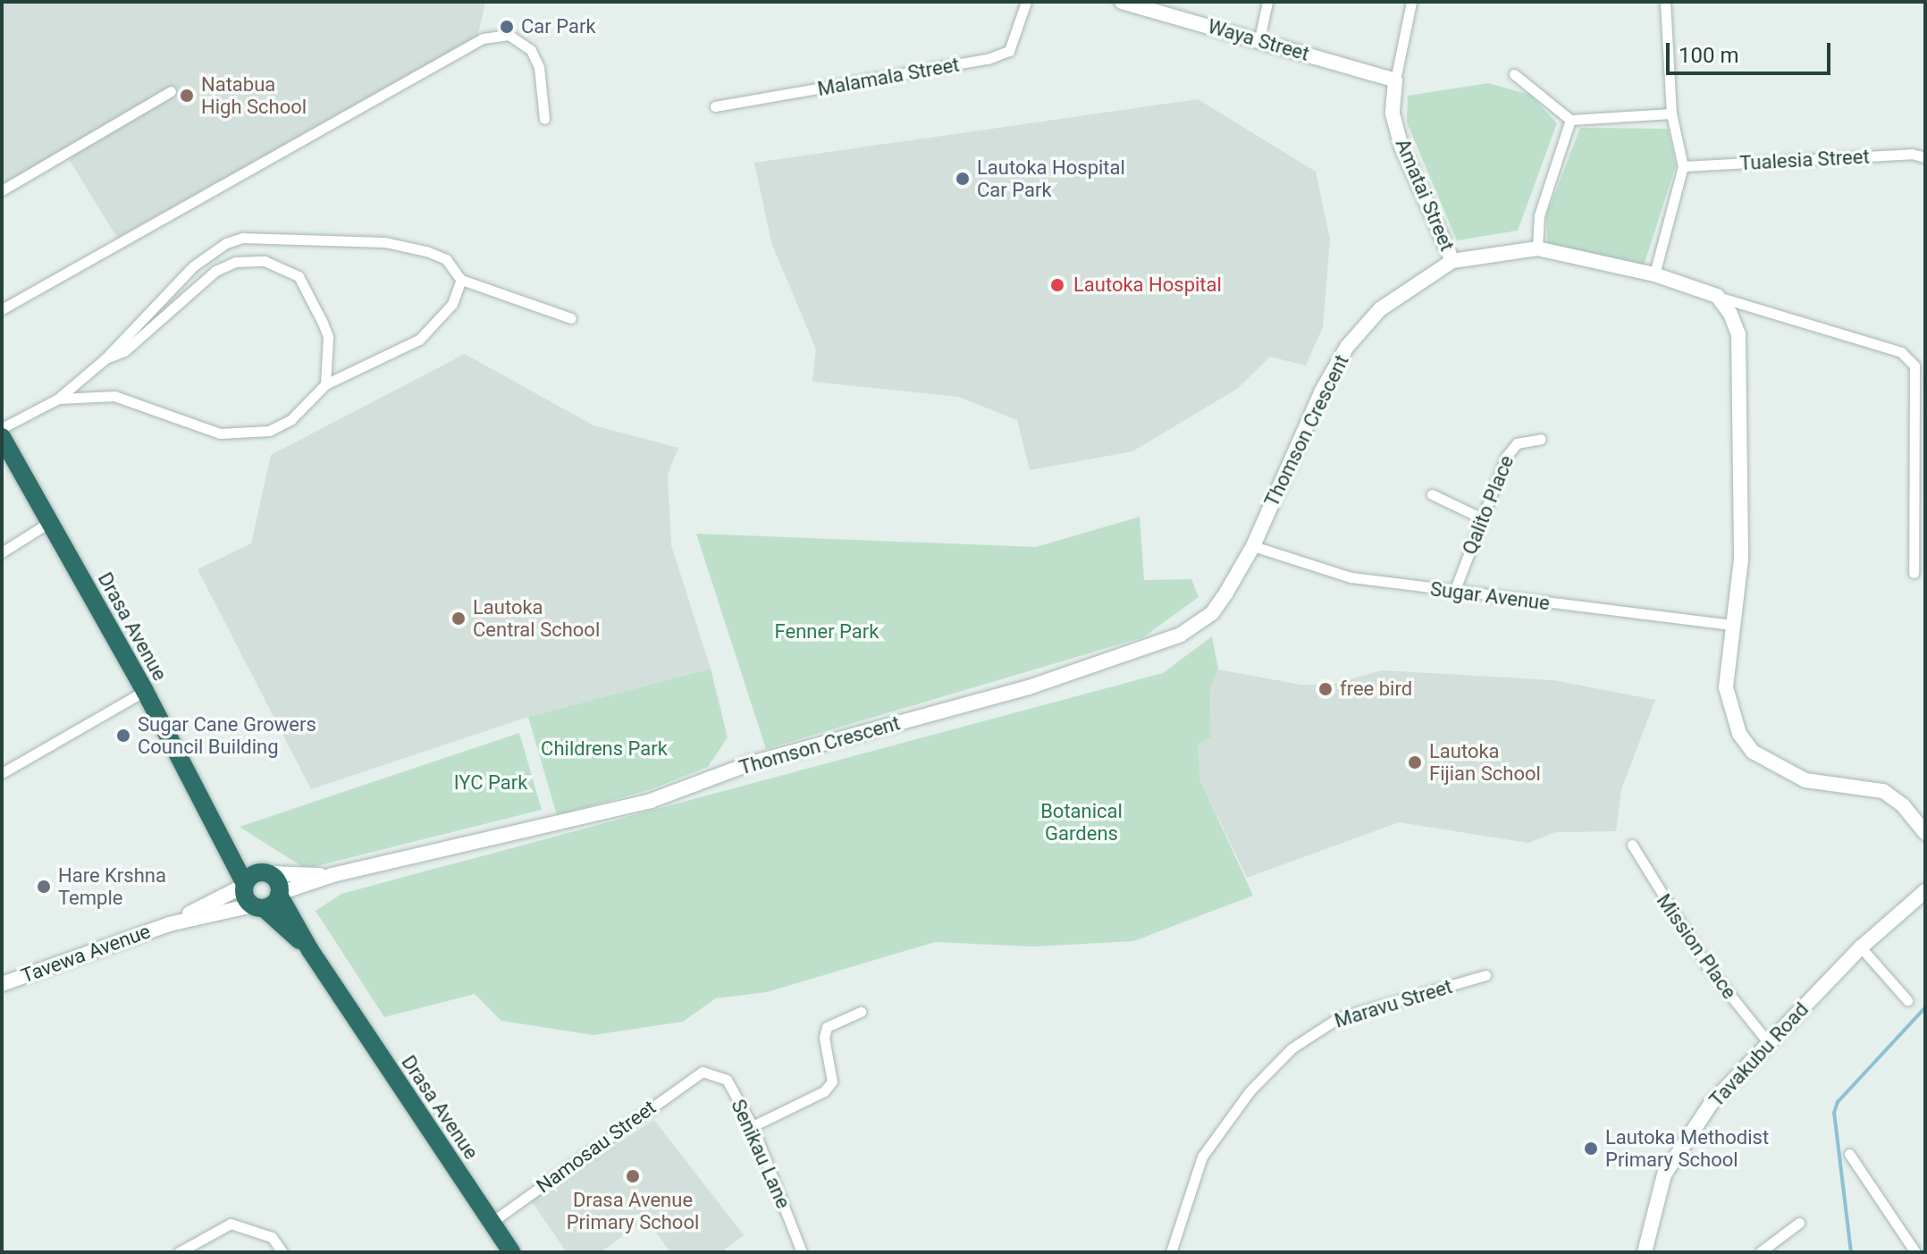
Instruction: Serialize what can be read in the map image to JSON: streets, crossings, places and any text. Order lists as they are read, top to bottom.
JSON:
{
  "streets": {
    "highway": ["Drasa Avenue"],
    "main road": [
      "Waya Street",
      "Amatai Street",
      "Thomson Crescent",
      "Tavewa Avenue",
      "Tavakubu Road"
    ],
    "street": [
      "Malamala Street",
      "Tualesia Street",
      "Qalito Place",
      "Sugar Avenue",
      "Mission Place",
      "Maravu Street",
      "Namosau Street",
      "Senikau Lane"
    ]
  },
  "crossings": [
    ["Waya Street", "Amatai Street"],
    ["Amatai Street", "Thomson Crescent"],
    ["Thomson Crescent", "Sugar Avenue"],
    ["Thomson Crescent", "Drasa Avenue"],
    ["Thomson Crescent", "Tavewa Avenue"],
    ["Qalito Place", "Sugar Avenue"],
    ["Drasa Avenue", "Tavewa Avenue"],
    ["Drasa Avenue", "Namosau Street"],
    ["Mission Place", "Tavakubu Road"],
    ["Namosau Street", "Senikau Lane"]
  ],
  "parks": [
    "Fenner Park",
    "Childrens Park",
    "IYC Park",
    "Botanical Gardens"
  ],
  "places": [
    "Car Park",
    "Natabua High School",
    "Lautoka Hospital Car Park",
    "Lautoka Hospital",
    "Lautoka Central School",
    "free bird",
    "Sugar Cane Growers Council Building",
    "Lautoka Fijian School",
    "Hare Krshna Temple",
    "Lautoka Methodist Primary School",
    "Drasa Avenue Primary School"
  ],
  "scale_bar": "100 m"
}
